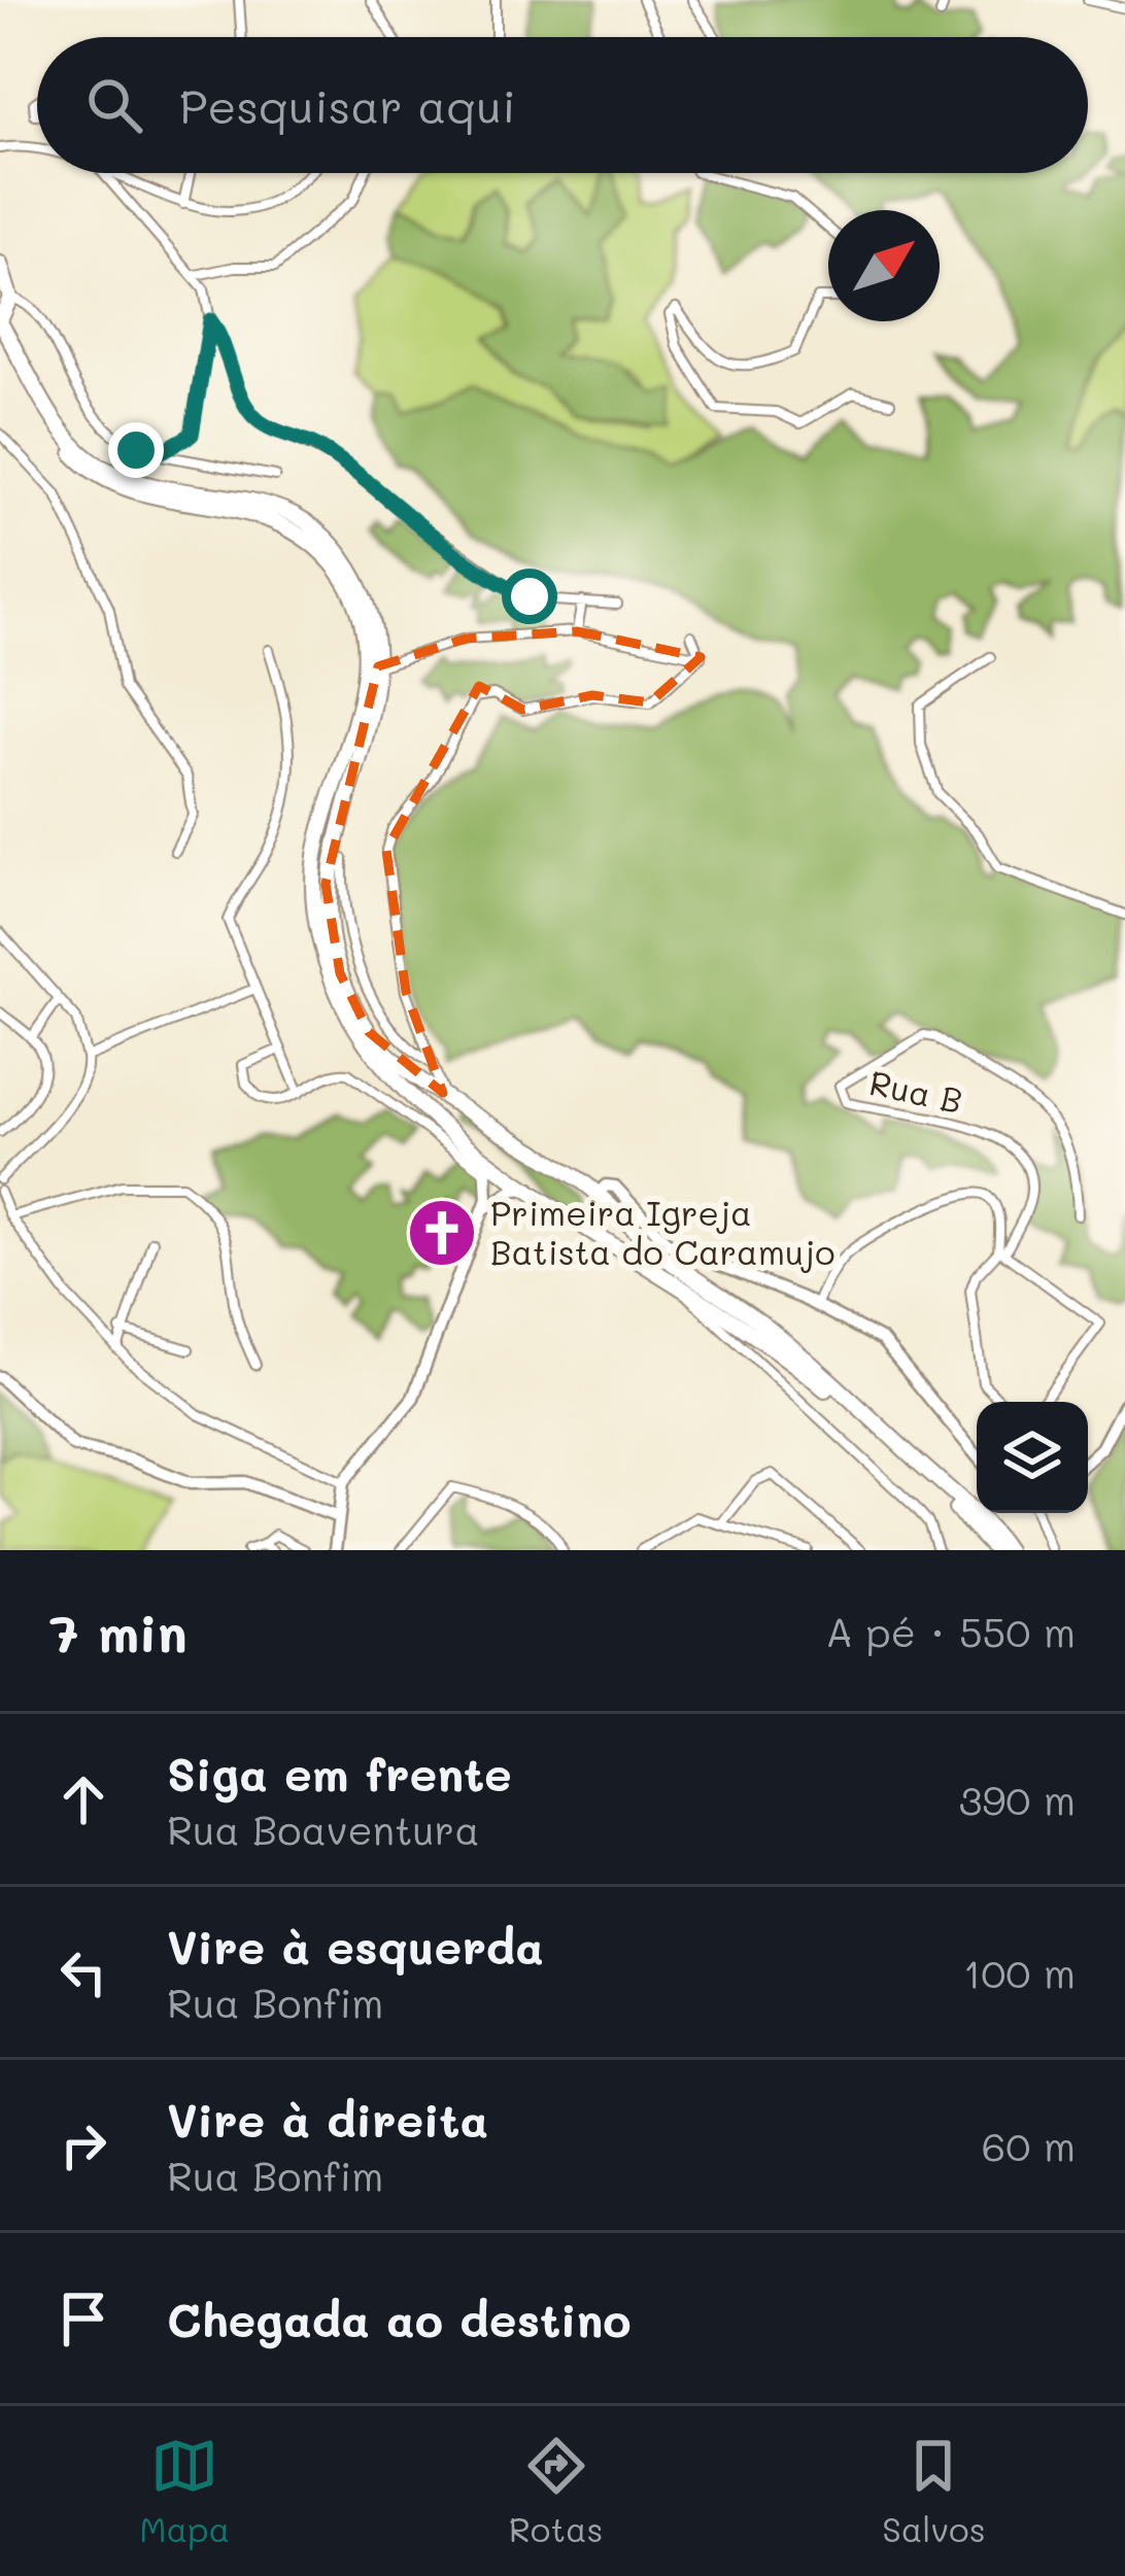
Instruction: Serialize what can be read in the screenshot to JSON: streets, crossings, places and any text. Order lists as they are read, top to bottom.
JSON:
{
  "streets": {
    "street": ["Rua B"]
  },
  "places": {
    "church": ["Primeira Igreja Batista do Caramujo"]
  },
  "north": "top right",
  "page": {
    "search": "Pesquisar aqui",
    "heading": ["7 min", "A pé · 550 m"],
    "list": [
      ["Siga em frente", "Rua Boaventura", "390 m"],
      ["Vire à esquerda", "Rua Bonfim", "100 m"],
      ["Vire à direita", "Rua Bonfim", "60 m"],
      "Chegada ao destino"
    ],
    "nav": ["Mapa", "Rotas", "Salvos"]
  }
}
